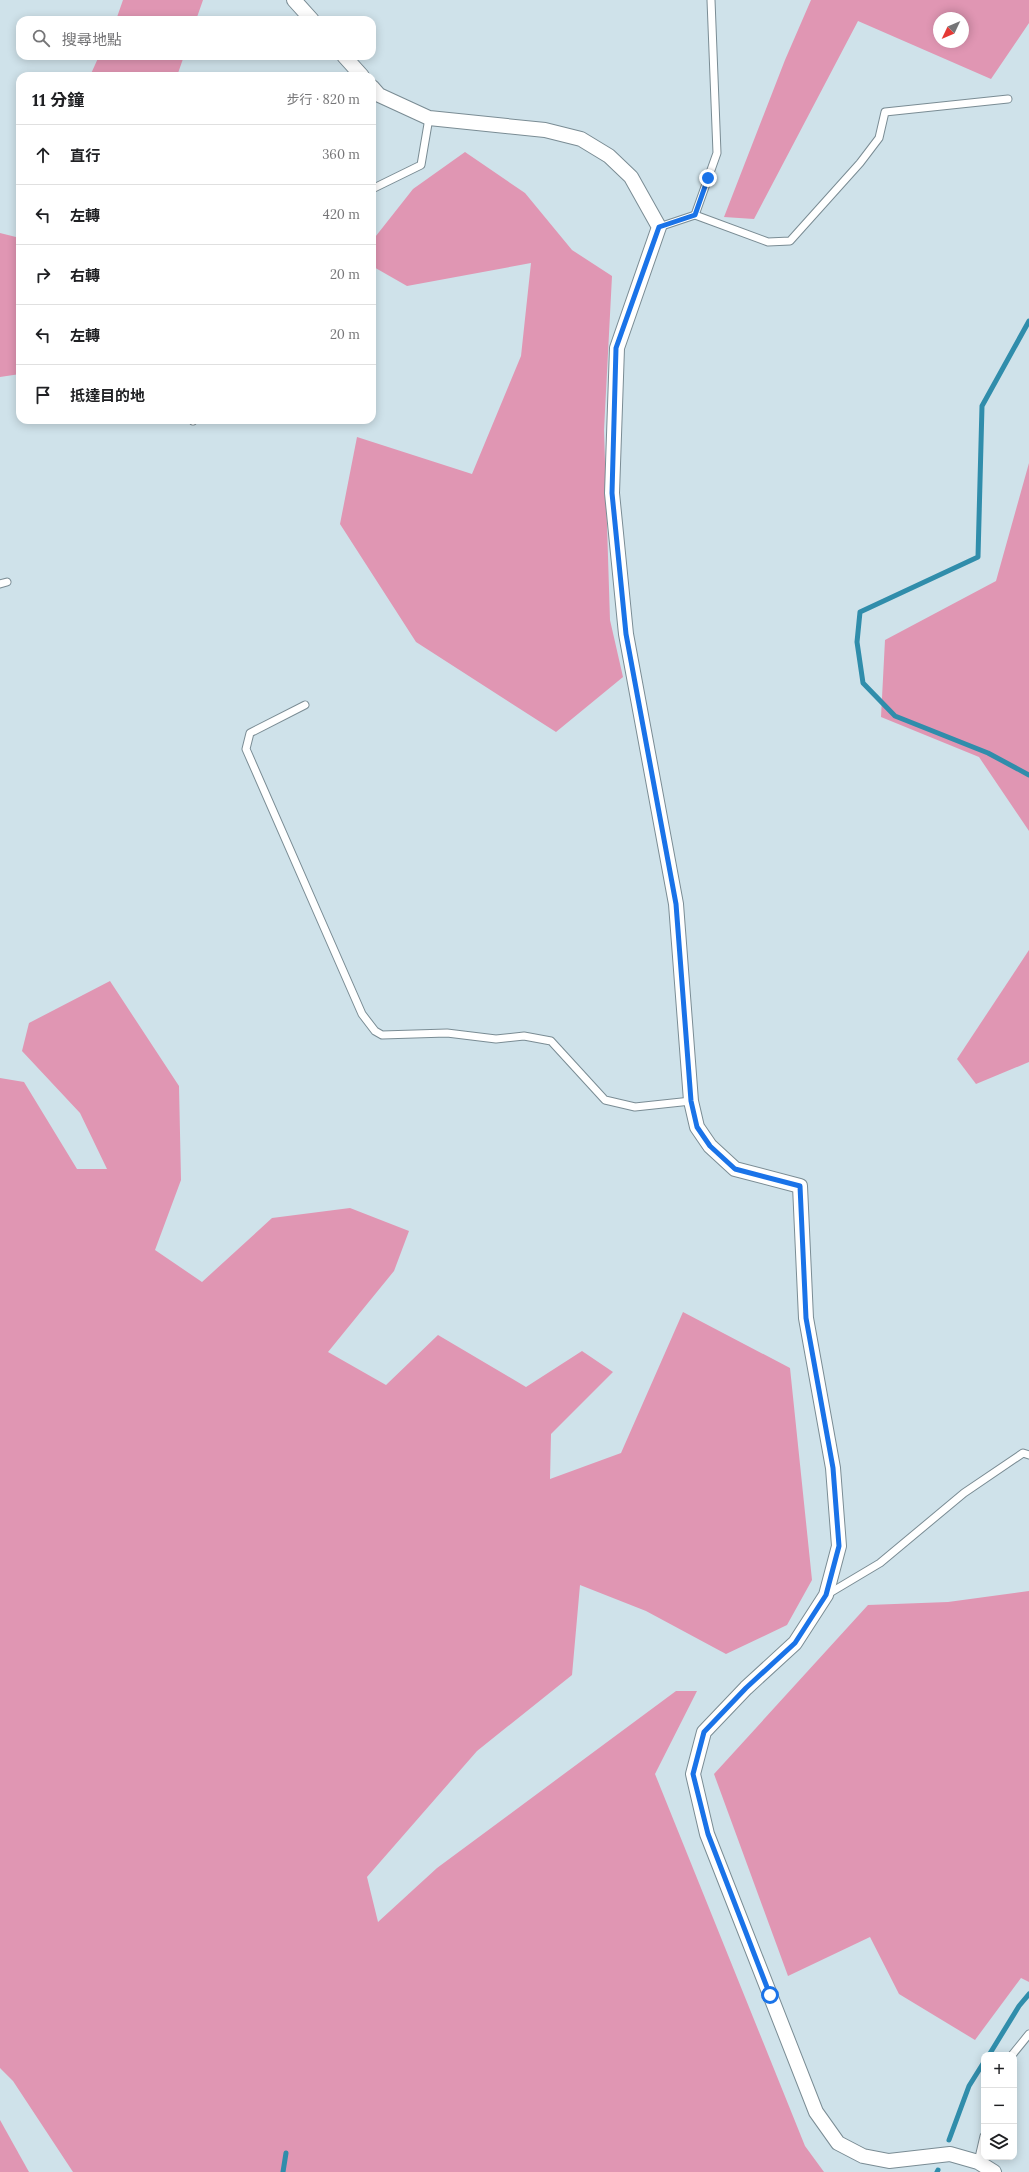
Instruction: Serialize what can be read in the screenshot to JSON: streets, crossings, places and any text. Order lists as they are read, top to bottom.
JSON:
{
  "north": "bottom left",
  "page": {
    "search": "搜尋地點",
    "heading": ["11 分鐘", "步行 · 820 m"],
    "list": [
      ["直行", "360 m"],
      ["左轉", "420 m"],
      ["右轉", "20 m"],
      ["左轉", "20 m"],
      "抵達目的地"
    ],
    "map_buttons": ["+", "−"]
  }
}
